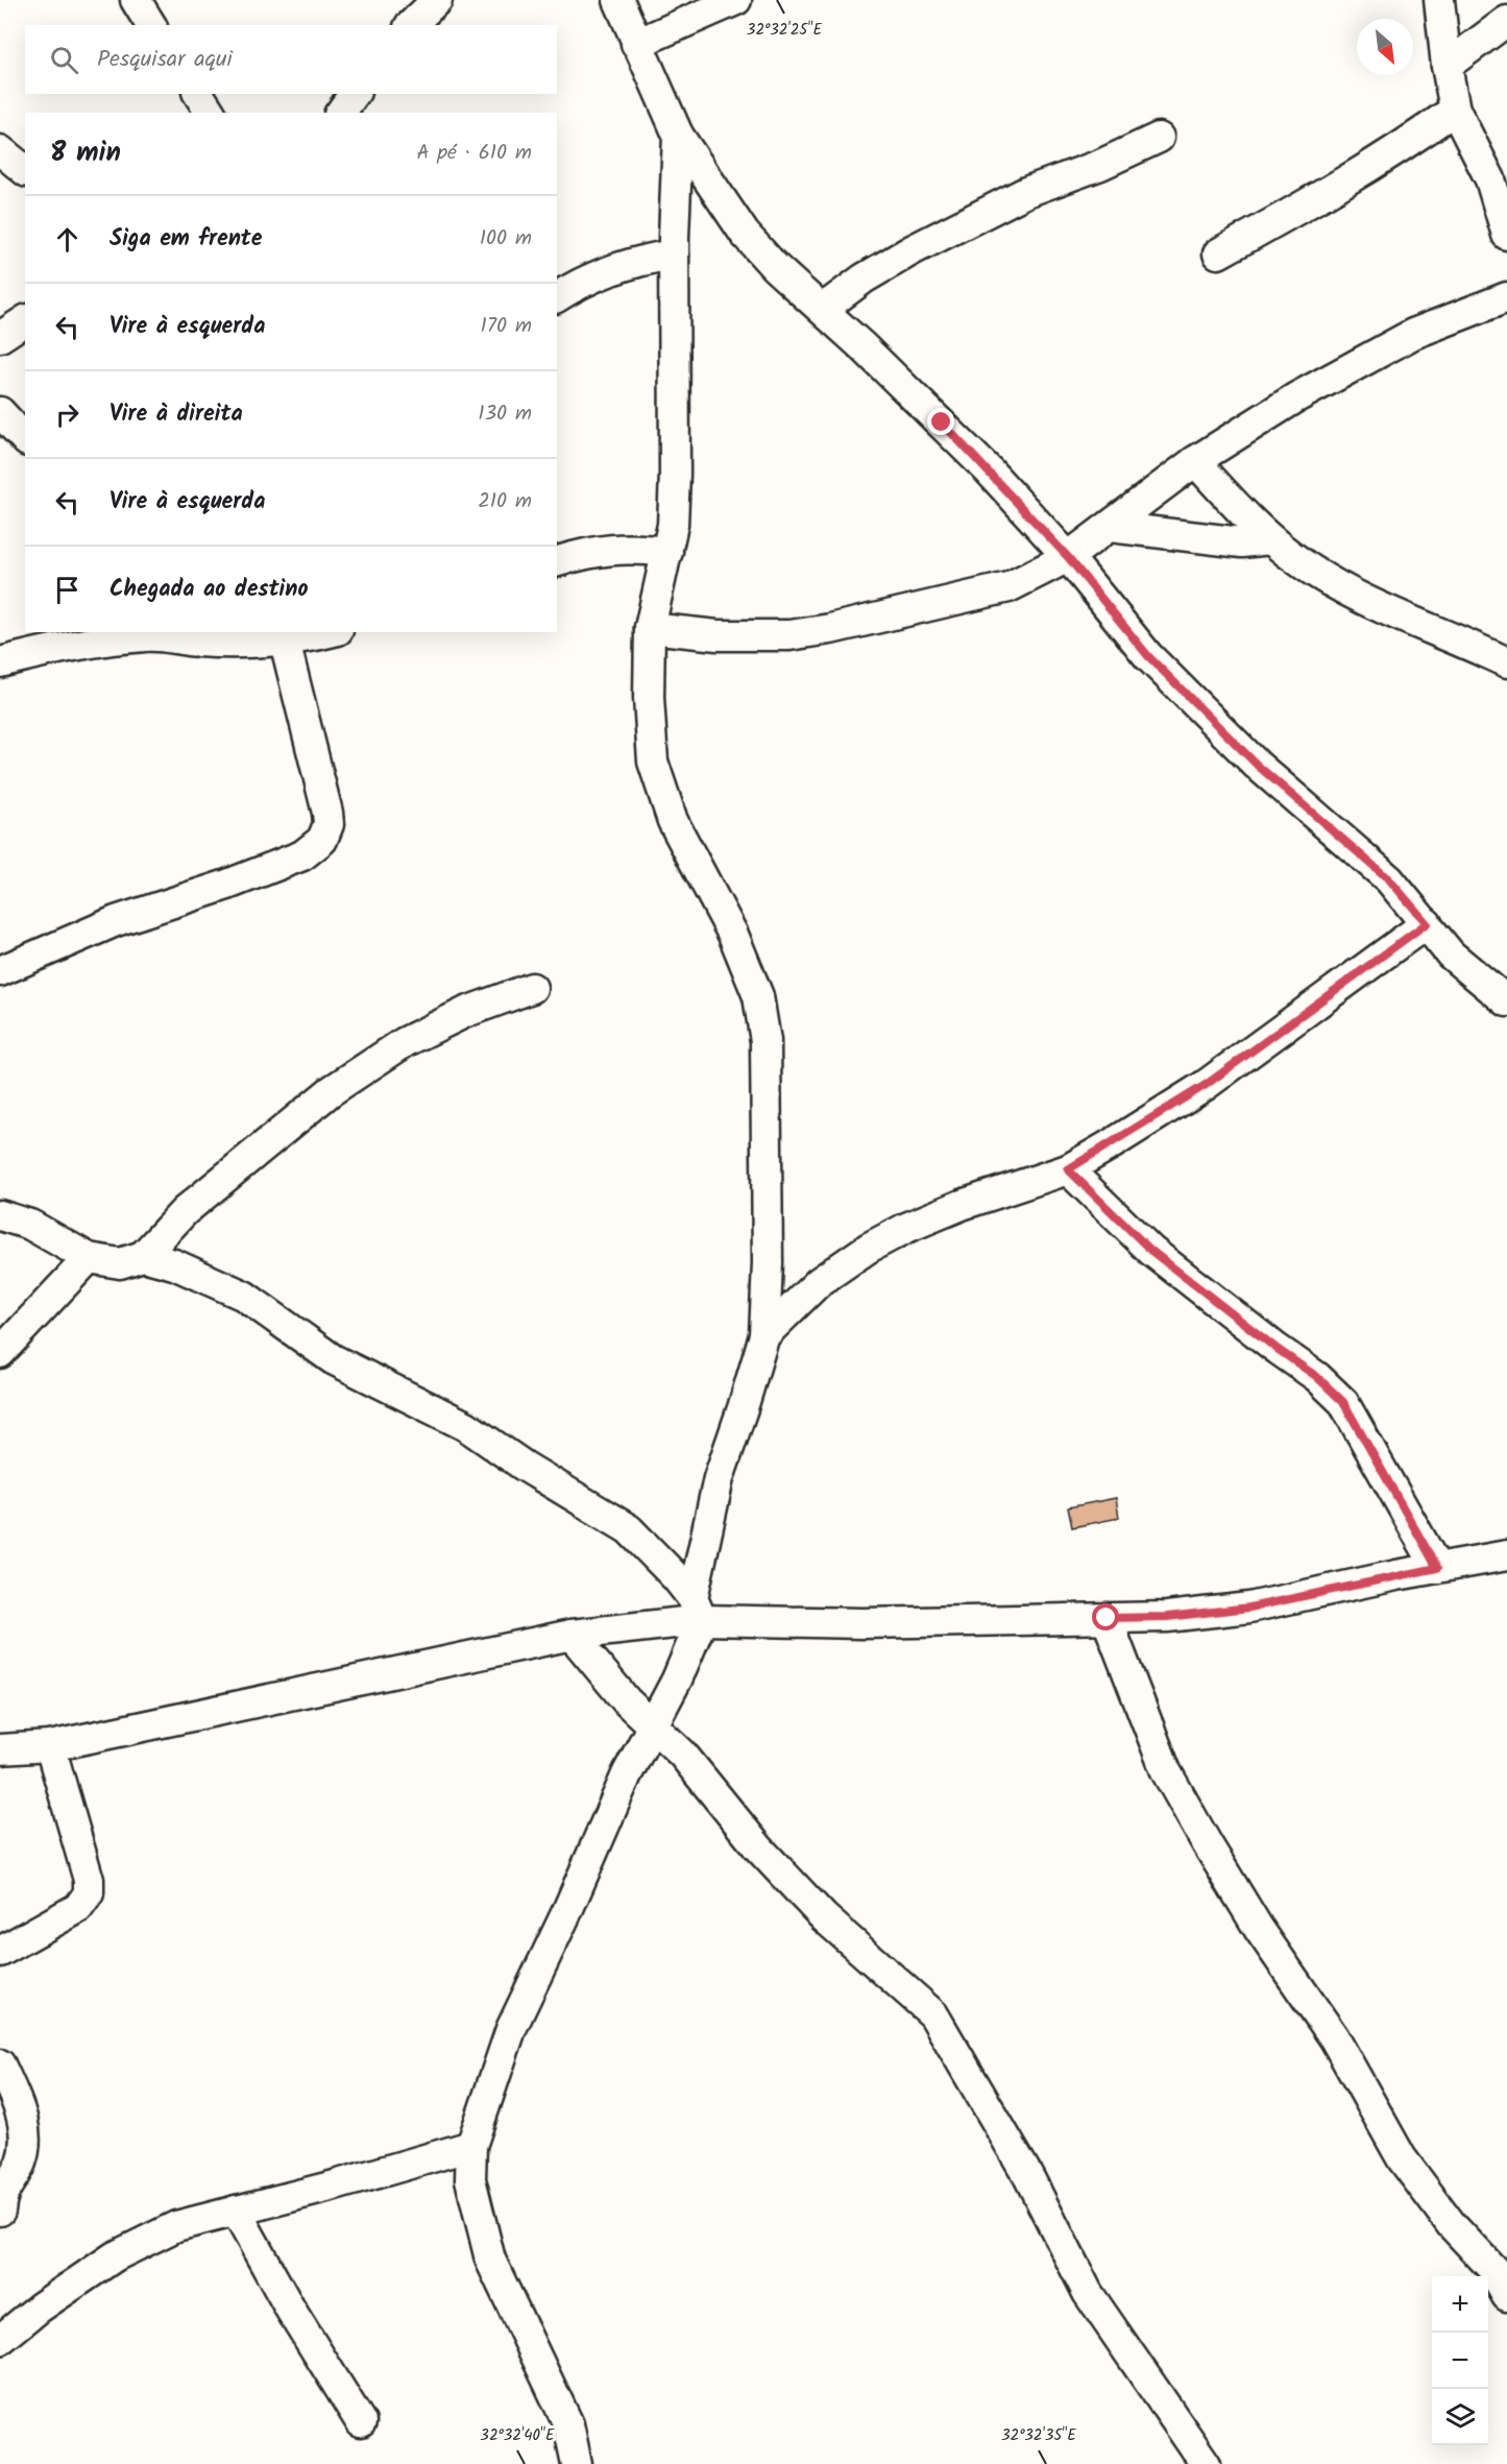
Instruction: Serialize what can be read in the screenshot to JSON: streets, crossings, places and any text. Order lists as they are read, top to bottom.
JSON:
{
  "north": "bottom right",
  "page": {
    "search": "Pesquisar aqui",
    "heading": ["8 min", "A pé · 610 m"],
    "list": [
      ["Siga em frente", "100 m"],
      ["Vire à esquerda", "170 m"],
      ["Vire à direita", "130 m"],
      ["Vire à esquerda", "210 m"],
      "Chegada ao destino"
    ],
    "map_buttons": ["+", "−"]
  },
  "coordinates": ["32°32'25\"E", "32°32'40\"E", "32°32'35\"E"]
}
